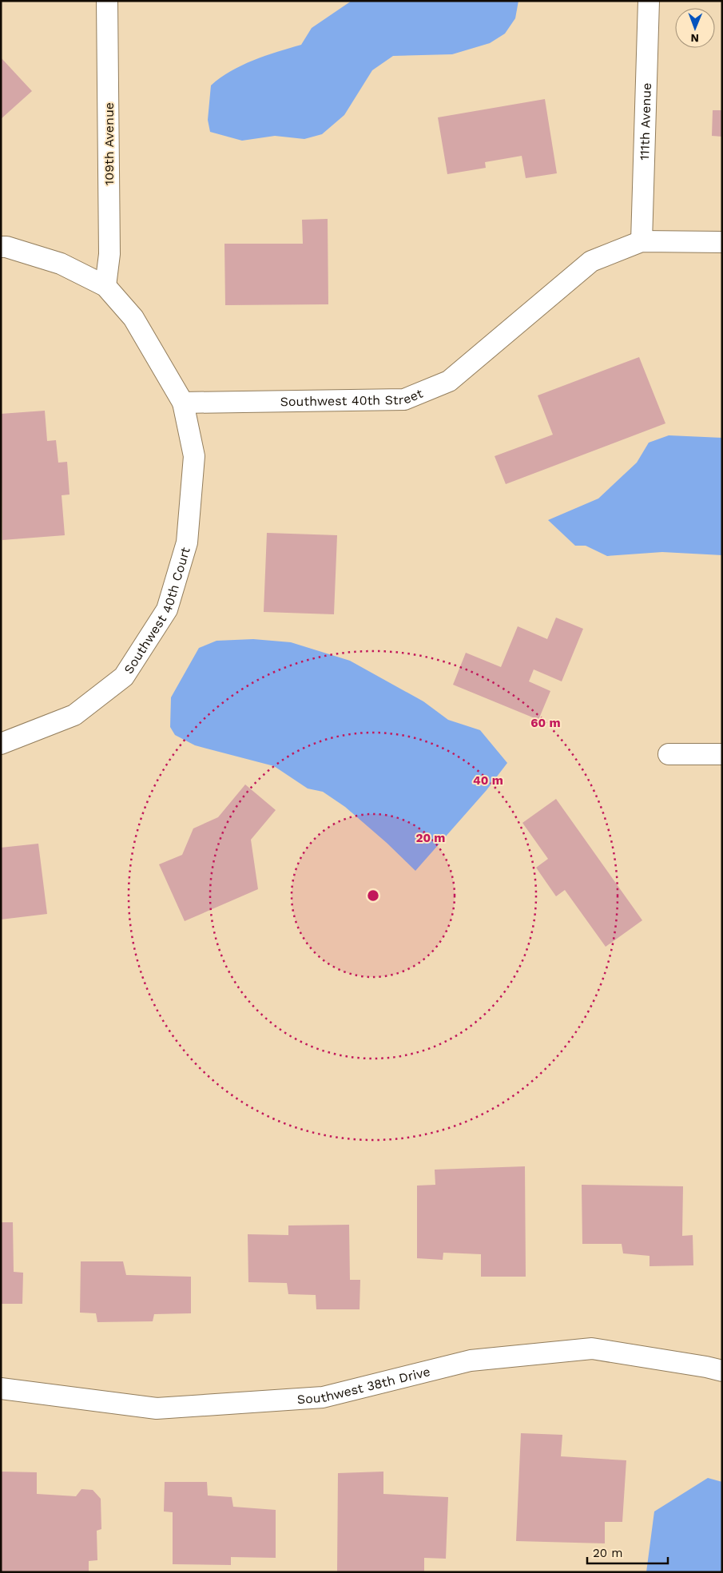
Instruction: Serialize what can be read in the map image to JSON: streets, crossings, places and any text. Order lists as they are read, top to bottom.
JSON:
{
  "streets": {
    "street": [
      "111th Avenue",
      "109th Avenue",
      "Southwest 40th Street",
      "Southwest 40th Court",
      "Southwest 38th Drive"
    ]
  },
  "crossings": [
    ["111th Avenue", "Southwest 40th Street"],
    ["Southwest 40th Street", "Southwest 40th Court"]
  ],
  "scale_bar": "20 m",
  "north": "bottom",
  "rings": ["60 m", "40 m", "20 m"]
}
